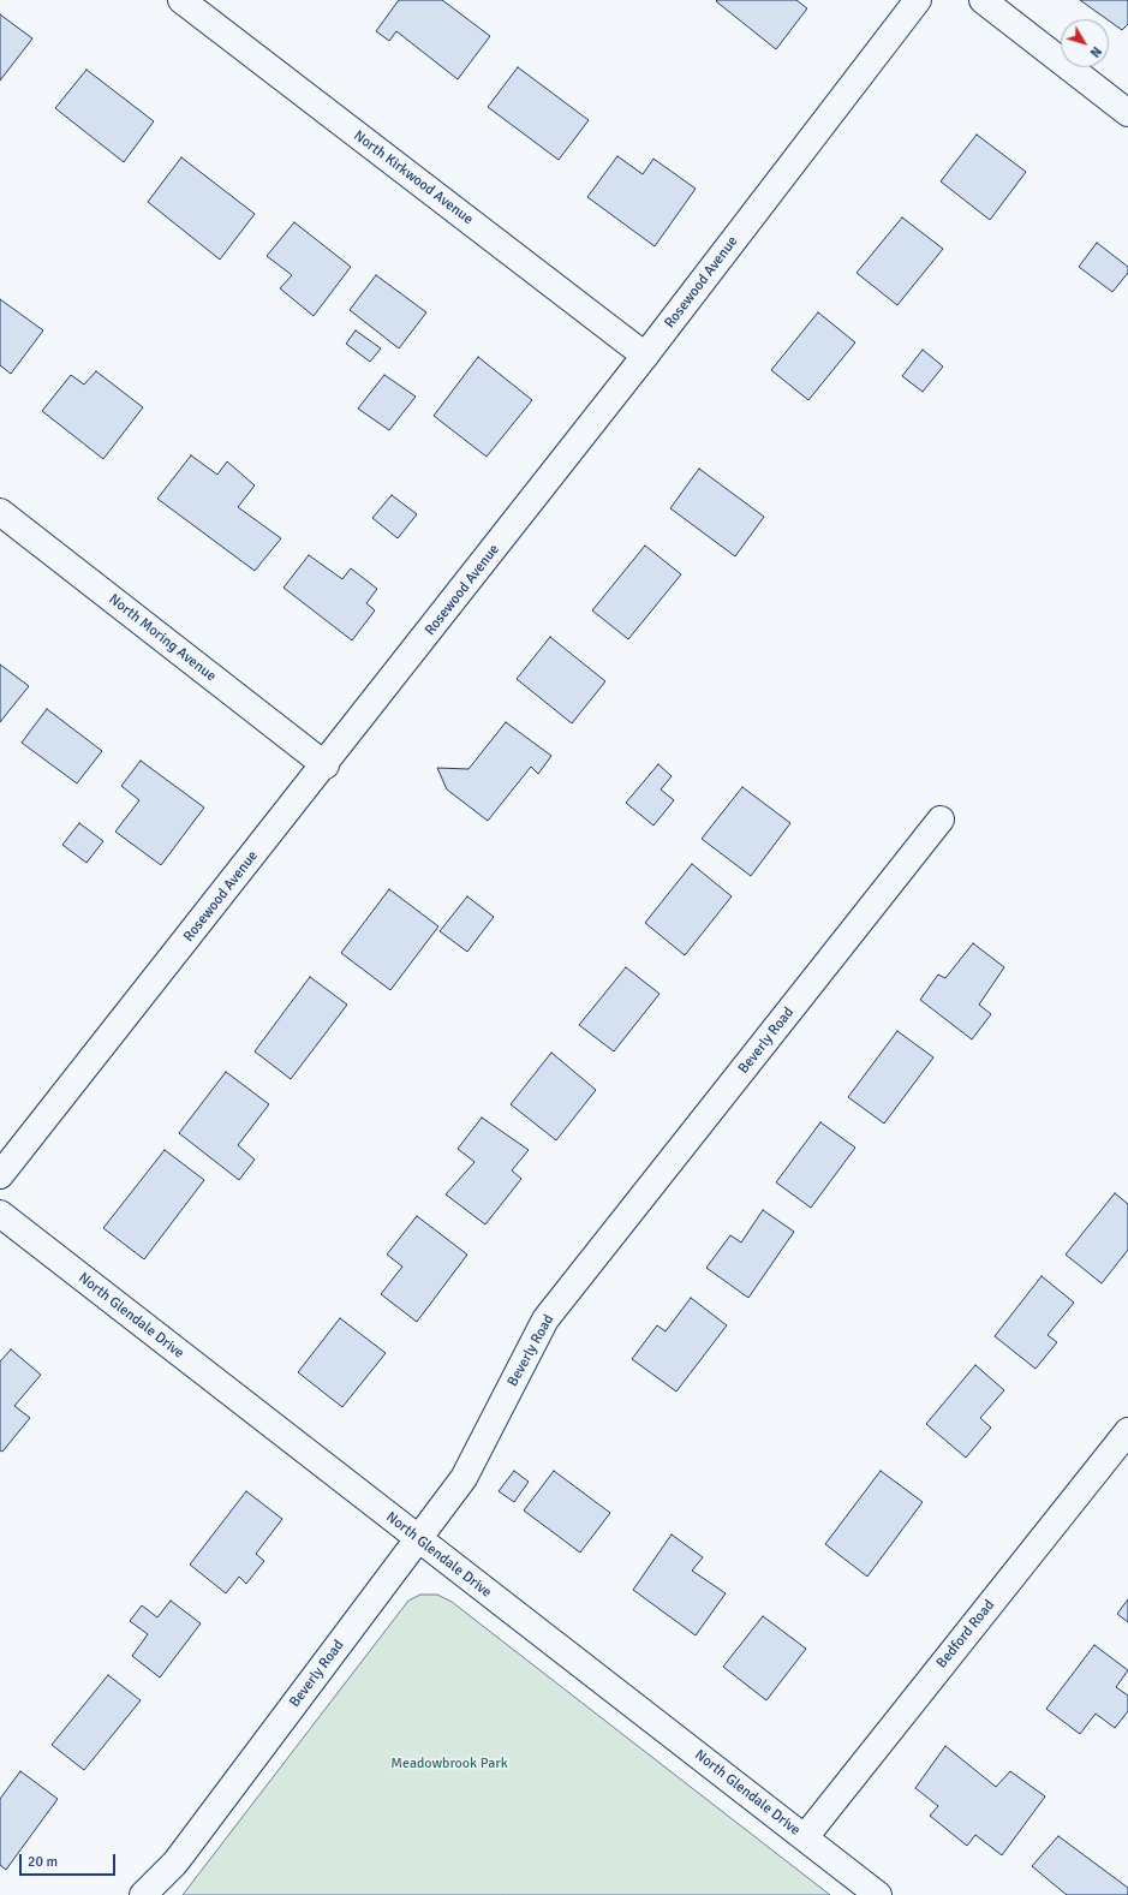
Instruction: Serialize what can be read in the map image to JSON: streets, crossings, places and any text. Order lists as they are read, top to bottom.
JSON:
{
  "streets": {
    "street": [
      "North Kirkwood Avenue",
      "Rosewood Avenue",
      "North Moring Avenue",
      "Beverly Road",
      "North Glendale Drive",
      "Bedford Road"
    ]
  },
  "crossings": [
    ["North Kirkwood Avenue", "Rosewood Avenue"],
    ["Rosewood Avenue", "North Moring Avenue"],
    ["Beverly Road", "North Glendale Drive"],
    ["North Glendale Drive", "Bedford Road"]
  ],
  "parks": ["Meadowbrook Park"],
  "scale_bar": "20 m",
  "north": "bottom right"
}
